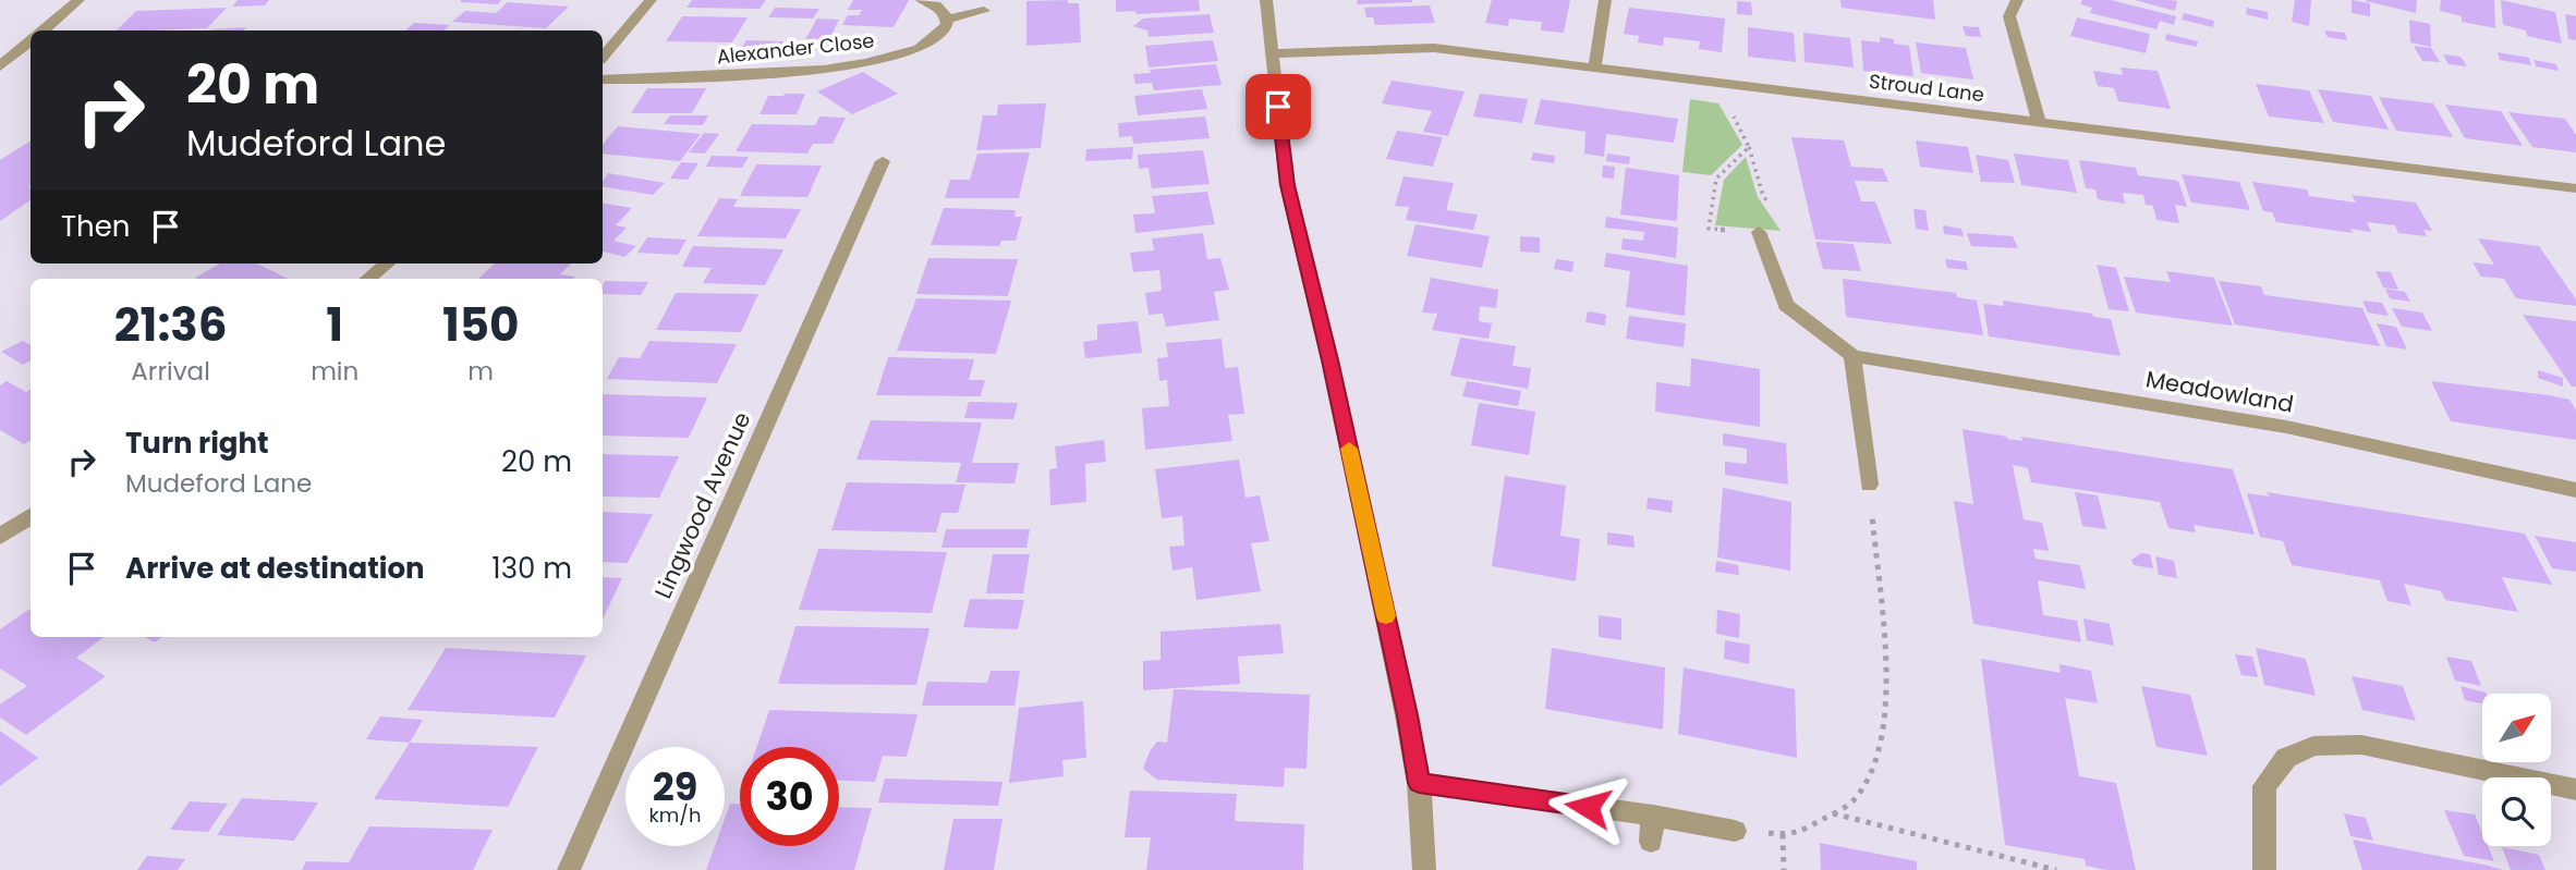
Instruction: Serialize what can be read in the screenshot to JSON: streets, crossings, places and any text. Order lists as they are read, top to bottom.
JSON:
{
  "streets": {
    "street": [
      "Alexander Close",
      "Stroud Lane",
      "Meadowland",
      "Lingwood Avenue"
    ]
  },
  "north": "top right",
  "page": {
    "turn": ["20 m", "Mudeford Lane"],
    "then": "Then",
    "eta": [
      "21:36",
      "Arrival",
      "1",
      "min",
      "150",
      "m"
    ],
    "list": [
      {
        "name": "Turn right",
        "note": "Mudeford Lane",
        "value": "20 m"
      },
      {
        "name": "Arrive at destination",
        "value": "130 m"
      }
    ],
    "speed": "29 km/h",
    "limit": "30"
  }
}
